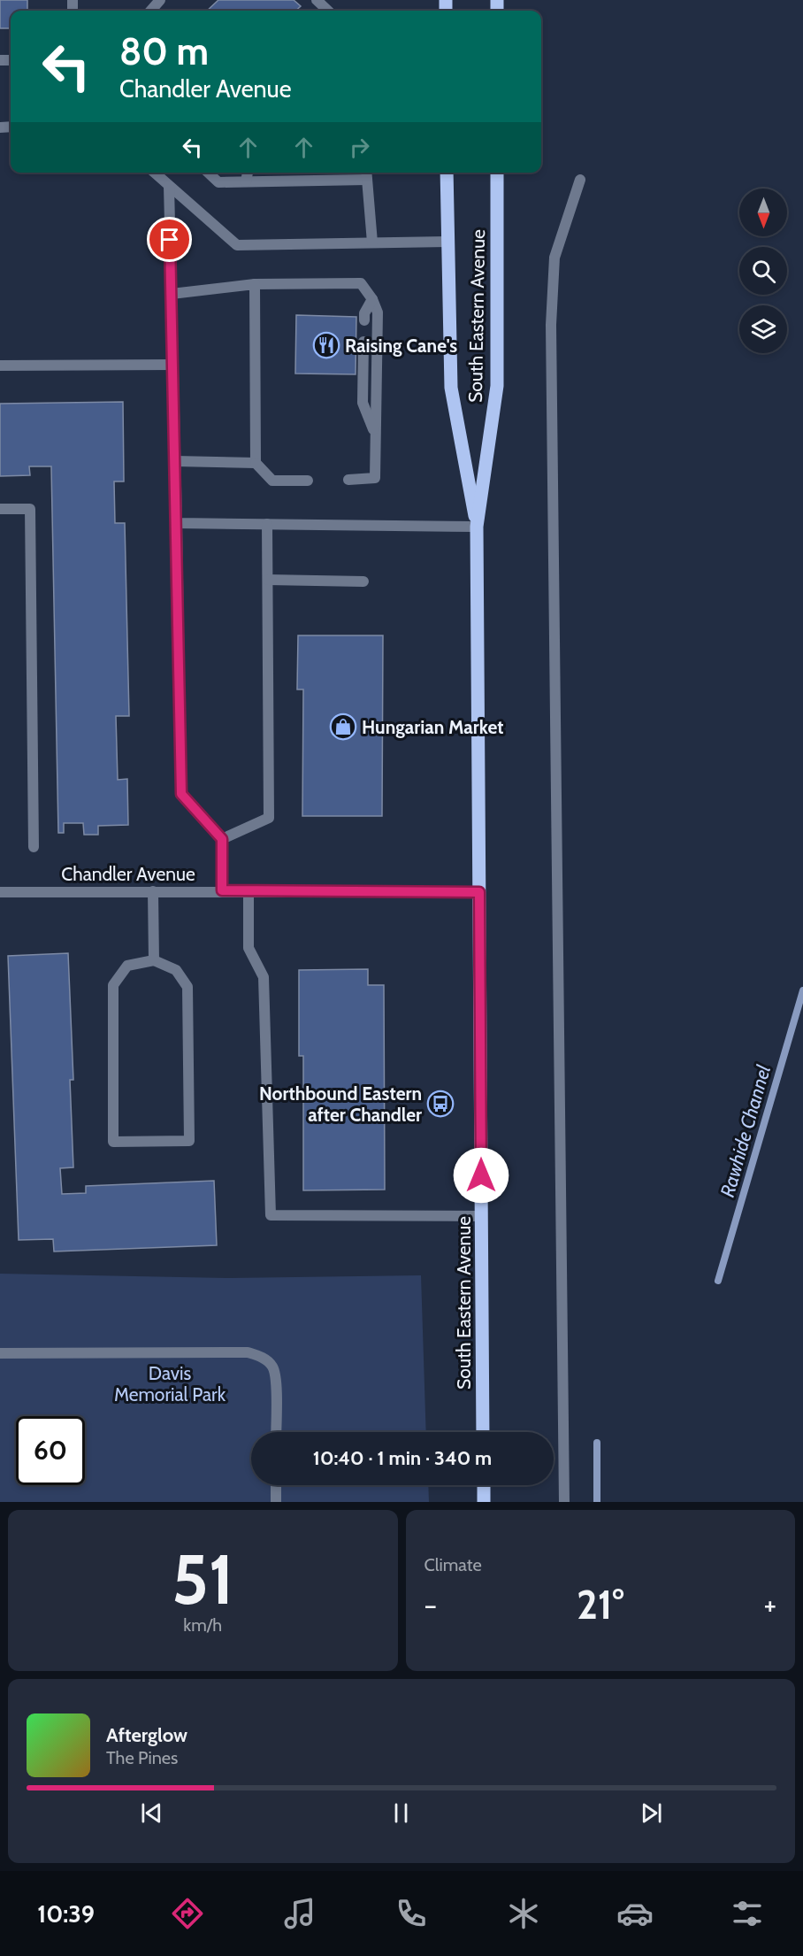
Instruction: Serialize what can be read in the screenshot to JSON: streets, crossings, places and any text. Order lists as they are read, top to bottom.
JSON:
{
  "streets": {
    "main road": ["South Eastern Avenue"],
    "street": ["Chandler Avenue"]
  },
  "crossings": [
    ["South Eastern Avenue", "Chandler Avenue"]
  ],
  "water": ["Rawhide Channel"],
  "parks": ["Davis Memorial Park"],
  "places": {
    "restaurant": ["Raising Cane's"],
    "shop": ["Hungarian Market"],
    "bus stop": ["Northbound Eastern after Chandler"]
  },
  "north": "bottom",
  "page": {
    "turn": ["80 m", "Chandler Avenue"],
    "limit": "60",
    "trip": "10:40 · 1 min · 340 m",
    "tile": [
      ["51", "km/h"],
      "Climate"
    ],
    "heat": ["−", "21°", "+"],
    "song": ["Afterglow", "The Pines"],
    "tabs": "10:39"
  }
}
